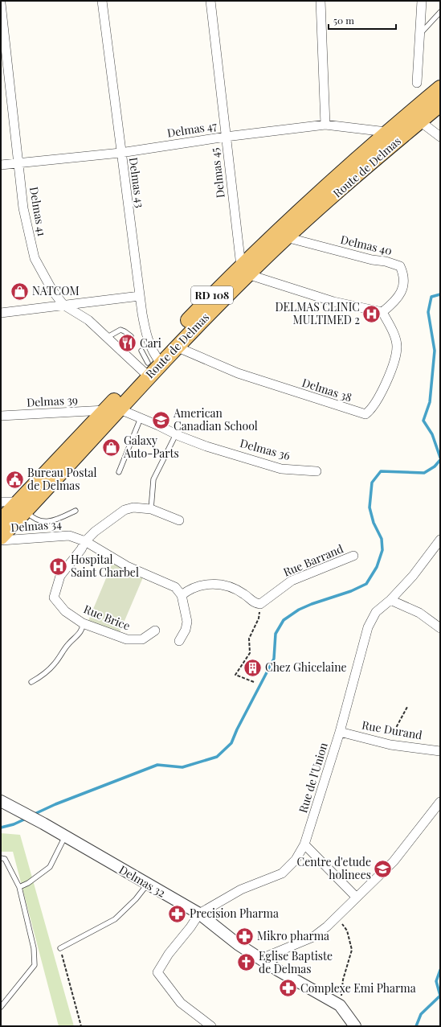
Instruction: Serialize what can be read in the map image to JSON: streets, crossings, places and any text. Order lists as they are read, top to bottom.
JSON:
{
  "streets": {
    "main road": ["Route de Delmas", "RD 108"],
    "street": [
      "Delmas 47",
      "Delmas 45",
      "Delmas 43",
      "Delmas 41",
      "Delmas 40",
      "Delmas 38",
      "Delmas 39",
      "Delmas 36",
      "Delmas 34",
      "Rue Barrand",
      "Rue Brice",
      "Rue Durand",
      "Rue de l'Union",
      "Delmas 32"
    ]
  },
  "crossings": [
    ["Delmas 47", "Route de Delmas"],
    ["Delmas 47", "Delmas 45"],
    ["Delmas 47", "Delmas 43"],
    ["Delmas 47", "Delmas 41"],
    ["Route de Delmas", "Delmas 45"],
    ["Route de Delmas", "Delmas 43"],
    ["Route de Delmas", "Delmas 41"],
    ["Route de Delmas", "Delmas 40"],
    ["Route de Delmas", "Delmas 38"],
    ["Route de Delmas", "Delmas 39"],
    ["Route de Delmas", "Delmas 36"],
    ["Delmas 43", "Delmas 41"],
    ["Delmas 40", "Delmas 38"],
    ["Delmas 39", "Delmas 36"],
    ["Delmas 34", "Rue Brice"],
    ["Rue Durand", "Rue de l'Union"],
    ["Rue de l'Union", "Delmas 32"]
  ],
  "places": {
    "shop": ["NATCOM", "Galaxy Auto-Parts"],
    "hospital": ["DELMAS CLINIC MULTIMED 2", "Hospital Saint Charbel"],
    "restaurant": ["Cari"],
    "school or university": ["American Canadian School", "Centre d'etude holinees"],
    "public building": ["Bureau Postal de Delmas"],
    "building": ["Chez Ghicelaine"],
    "pharmacy": ["Precision Pharma", "Mikro pharma", "Complexe Emi Pharma"],
    "church": ["Eglise Baptiste de Delmas"]
  },
  "scale_bar": "50 m"
}
